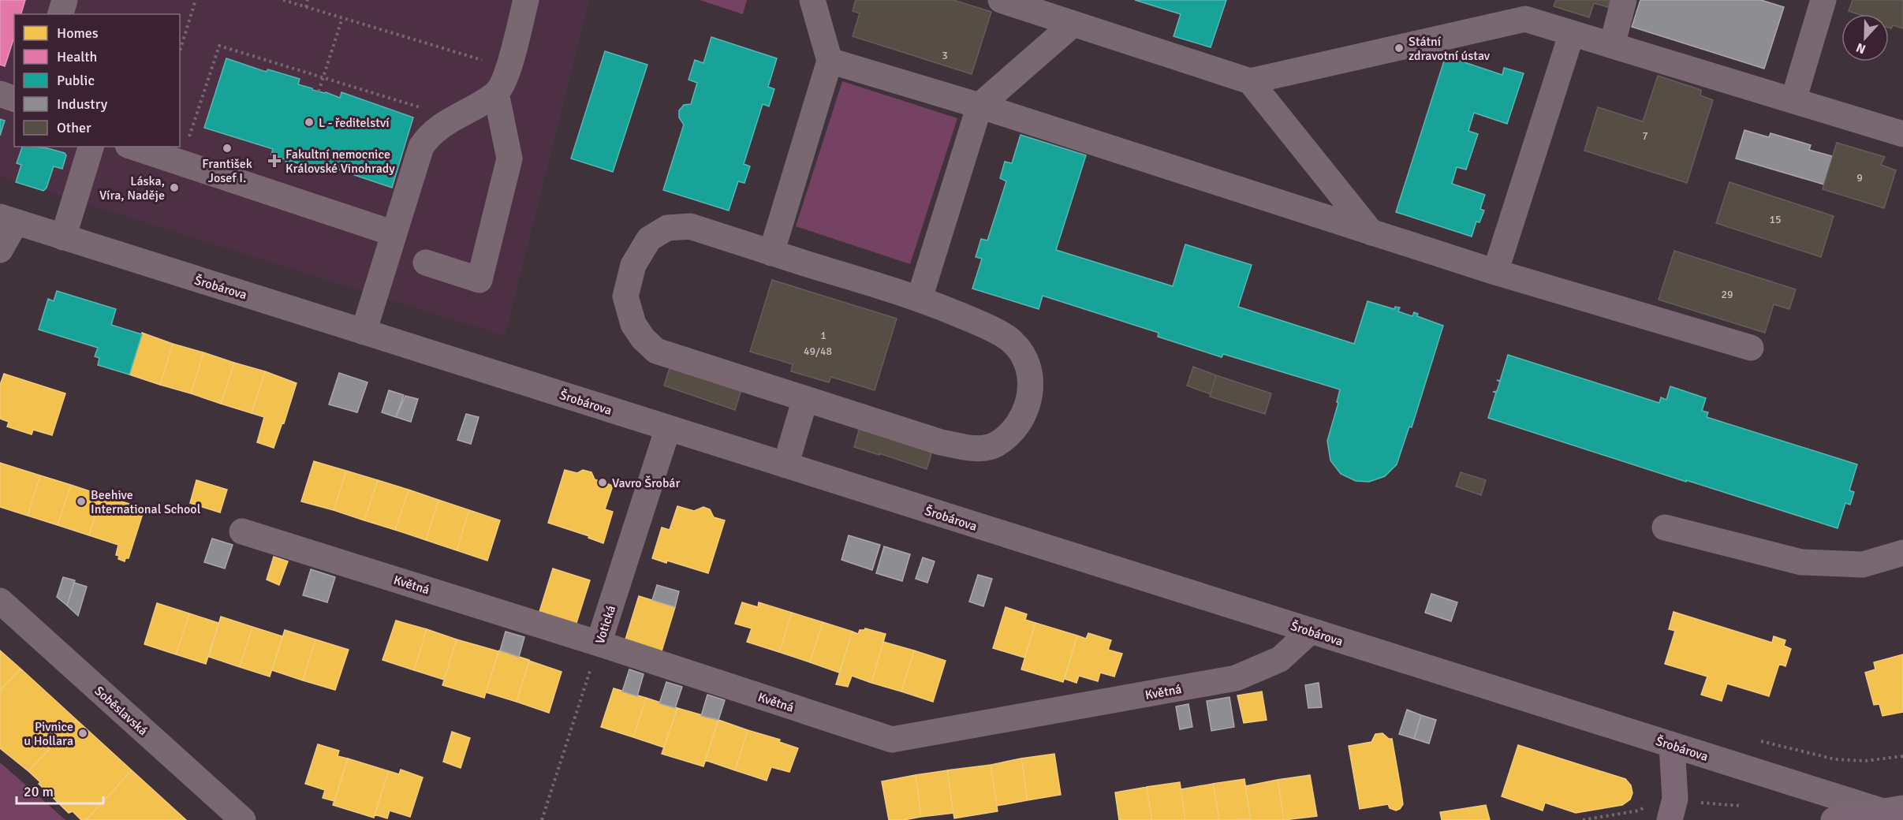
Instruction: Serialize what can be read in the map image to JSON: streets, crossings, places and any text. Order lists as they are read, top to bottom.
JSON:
{
  "streets": {
    "street": [
      "Šrobárova",
      "Květná",
      "Votická",
      "Soběslavská"
    ]
  },
  "crossings": [
    ["Šrobárova", "Květná"],
    ["Šrobárova", "Votická"],
    ["Květná", "Votická"]
  ],
  "places": {
    "other": [
      "Státní zdravotní ústav",
      "L - ředitelství",
      "František Josef I.",
      "Láska, Víra, Naděje",
      "Vavro Šrobár",
      "Beehive International School",
      "Pivnice u Hollara"
    ],
    "health": ["Fakultní nemocnice Královské Vinohrady"]
  },
  "house_numbers": [
    "3",
    "7",
    "9",
    "15",
    "29",
    "1",
    "49/48"
  ],
  "legend": [
    "Homes",
    "Health",
    "Public",
    "Industry",
    "Other"
  ],
  "scale_bar": "20 m",
  "north": "bottom"
}
